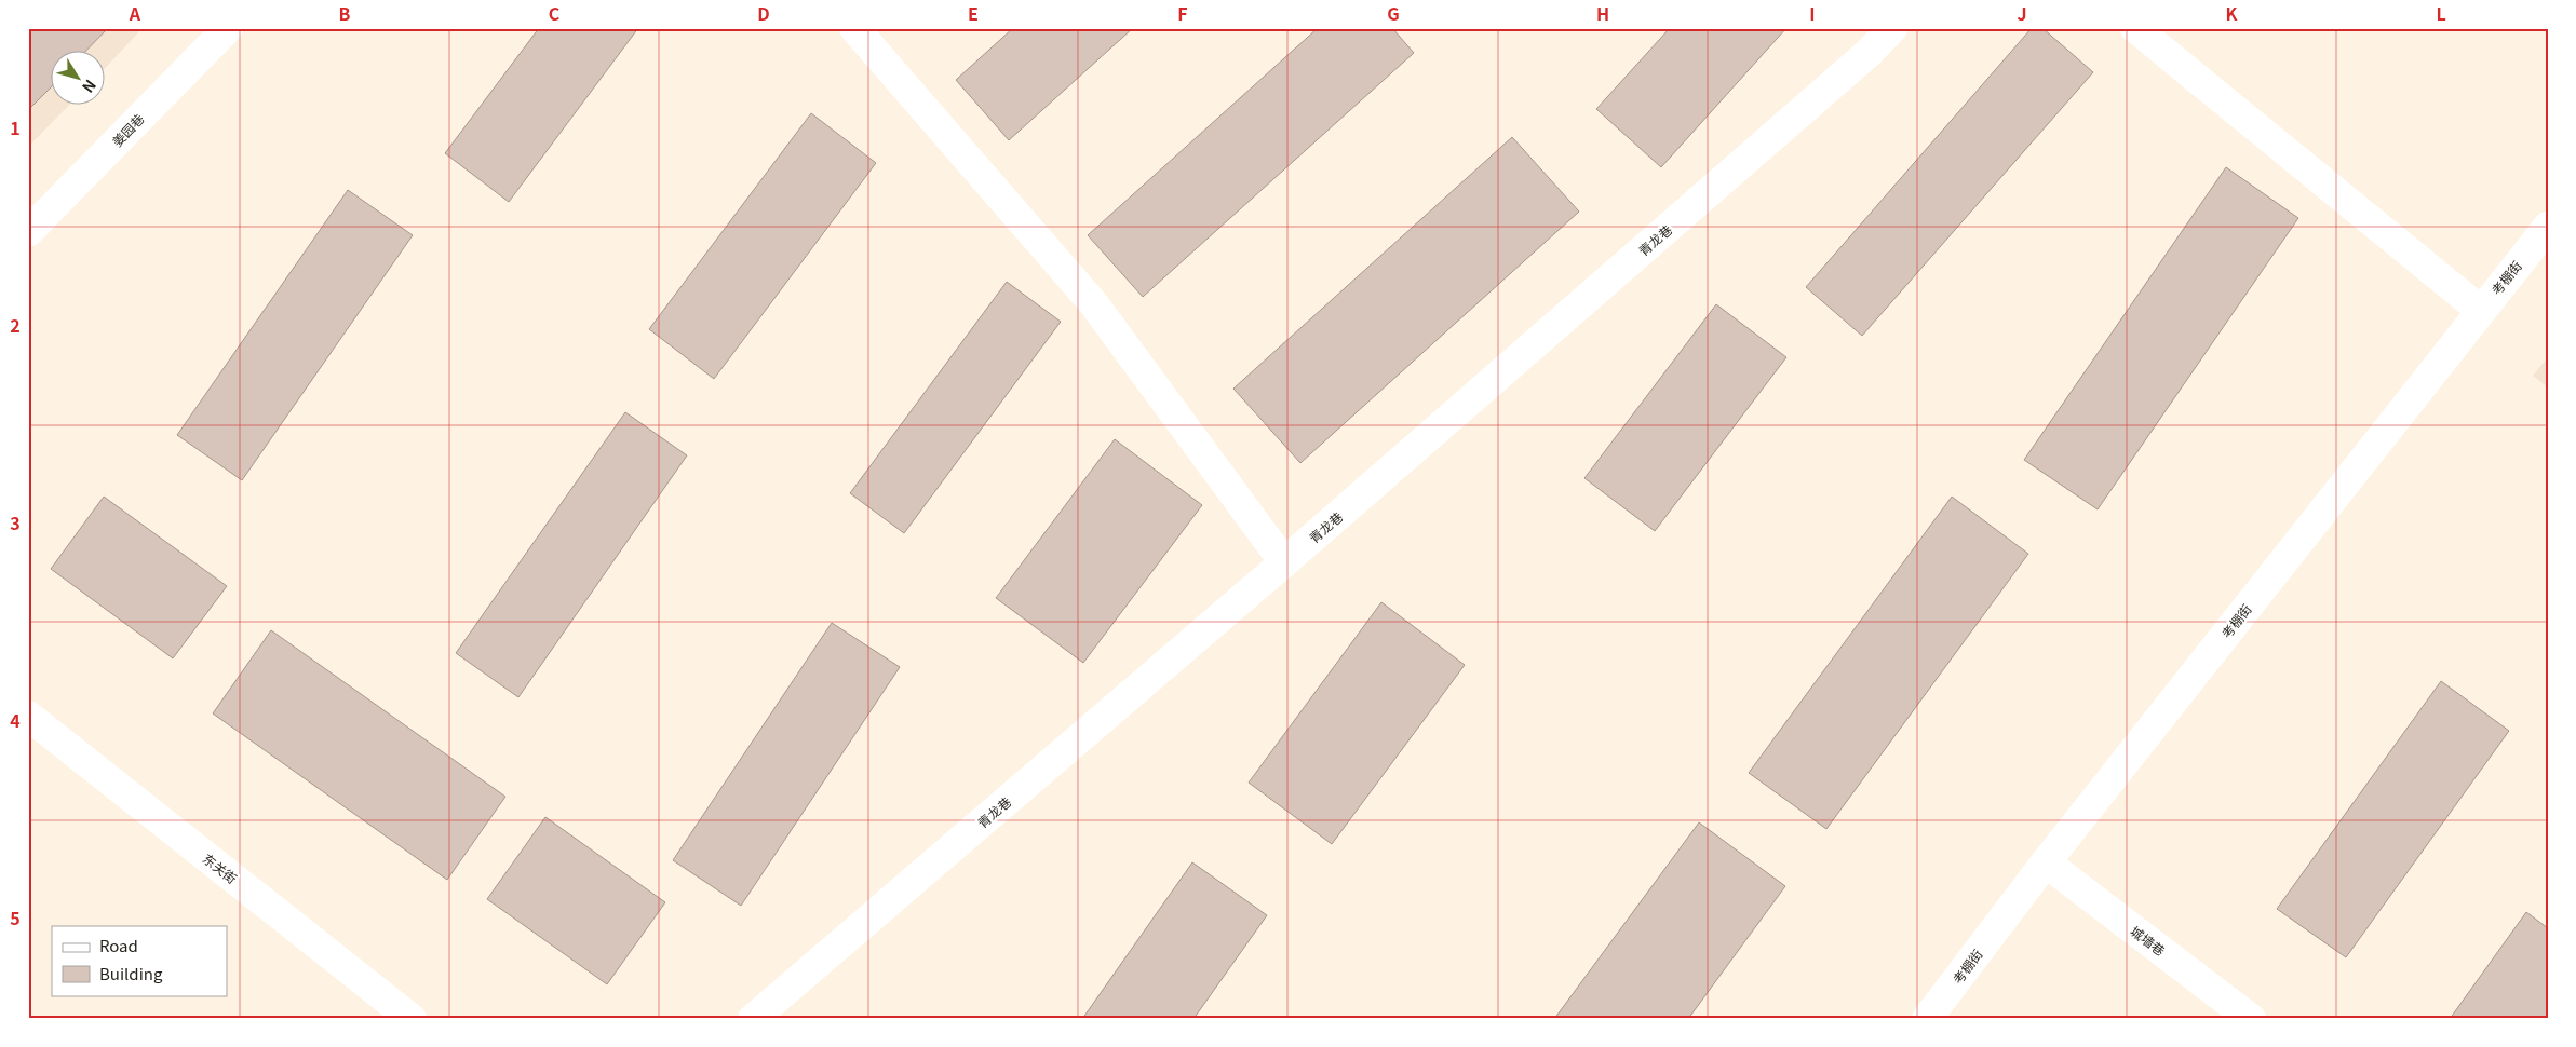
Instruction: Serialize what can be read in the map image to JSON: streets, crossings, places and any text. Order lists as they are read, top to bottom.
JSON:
{
  "streets": {
    "street": [
      "姜园巷",
      "青龙巷",
      "考棚街",
      "东关街",
      "城墙巷"
    ]
  },
  "crossings": [
    ["考棚街", "城墙巷"]
  ],
  "legend": ["Road", "Building"],
  "north": "bottom right",
  "grid": {
    "columns": [
      "A",
      "B",
      "C",
      "D",
      "E",
      "F",
      "G",
      "H",
      "I",
      "J",
      "K",
      "L"
    ],
    "rows": [
      "1",
      "2",
      "3",
      "4",
      "5"
    ]
  }
}
